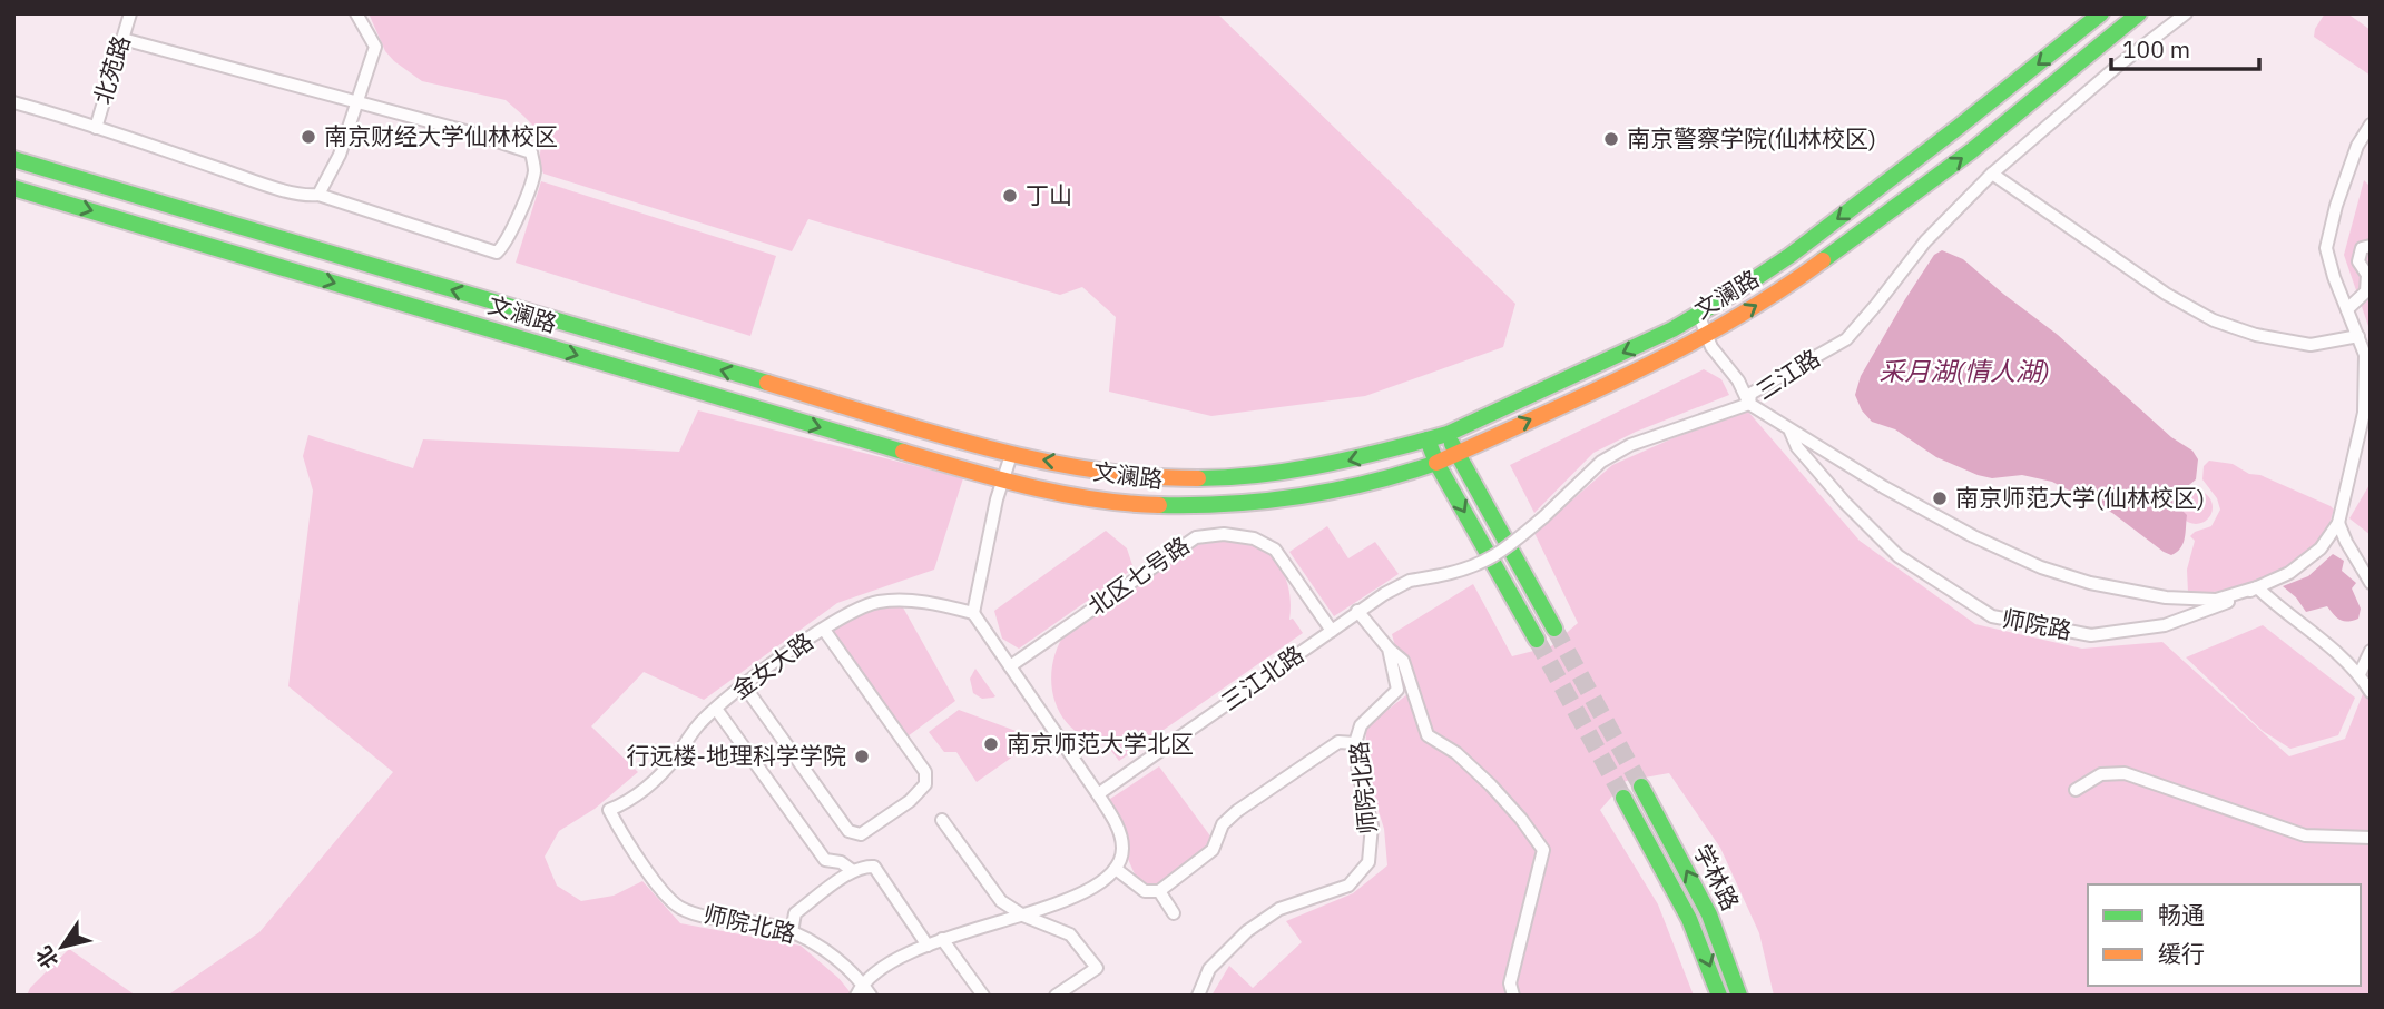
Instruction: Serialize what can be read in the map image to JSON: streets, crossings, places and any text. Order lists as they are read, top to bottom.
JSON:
{
  "streets": {
    "main road": ["文澜路", "学林路"],
    "street": [
      "北苑路",
      "三江路",
      "北区七号路",
      "师院路",
      "金女大路",
      "三江北路",
      "师院北路"
    ]
  },
  "crossings": [
    ["文澜路", "师院路"],
    ["三江路", "师院路"],
    ["三江路", "三江北路"],
    ["北区七号路", "三江北路"],
    ["金女大路", "师院北路"],
    ["三江北路", "师院北路"]
  ],
  "water": ["采月湖(情人湖)"],
  "places": [
    "南京财经大学仙林校区",
    "南京警察学院(仙林校区)",
    "丁山",
    "南京师范大学(仙林校区)",
    "南京师范大学北区",
    "行远楼-地理科学学院"
  ],
  "legend": ["畅通", "缓行"],
  "scale_bar": "100 m",
  "north": "bottom left"
}
